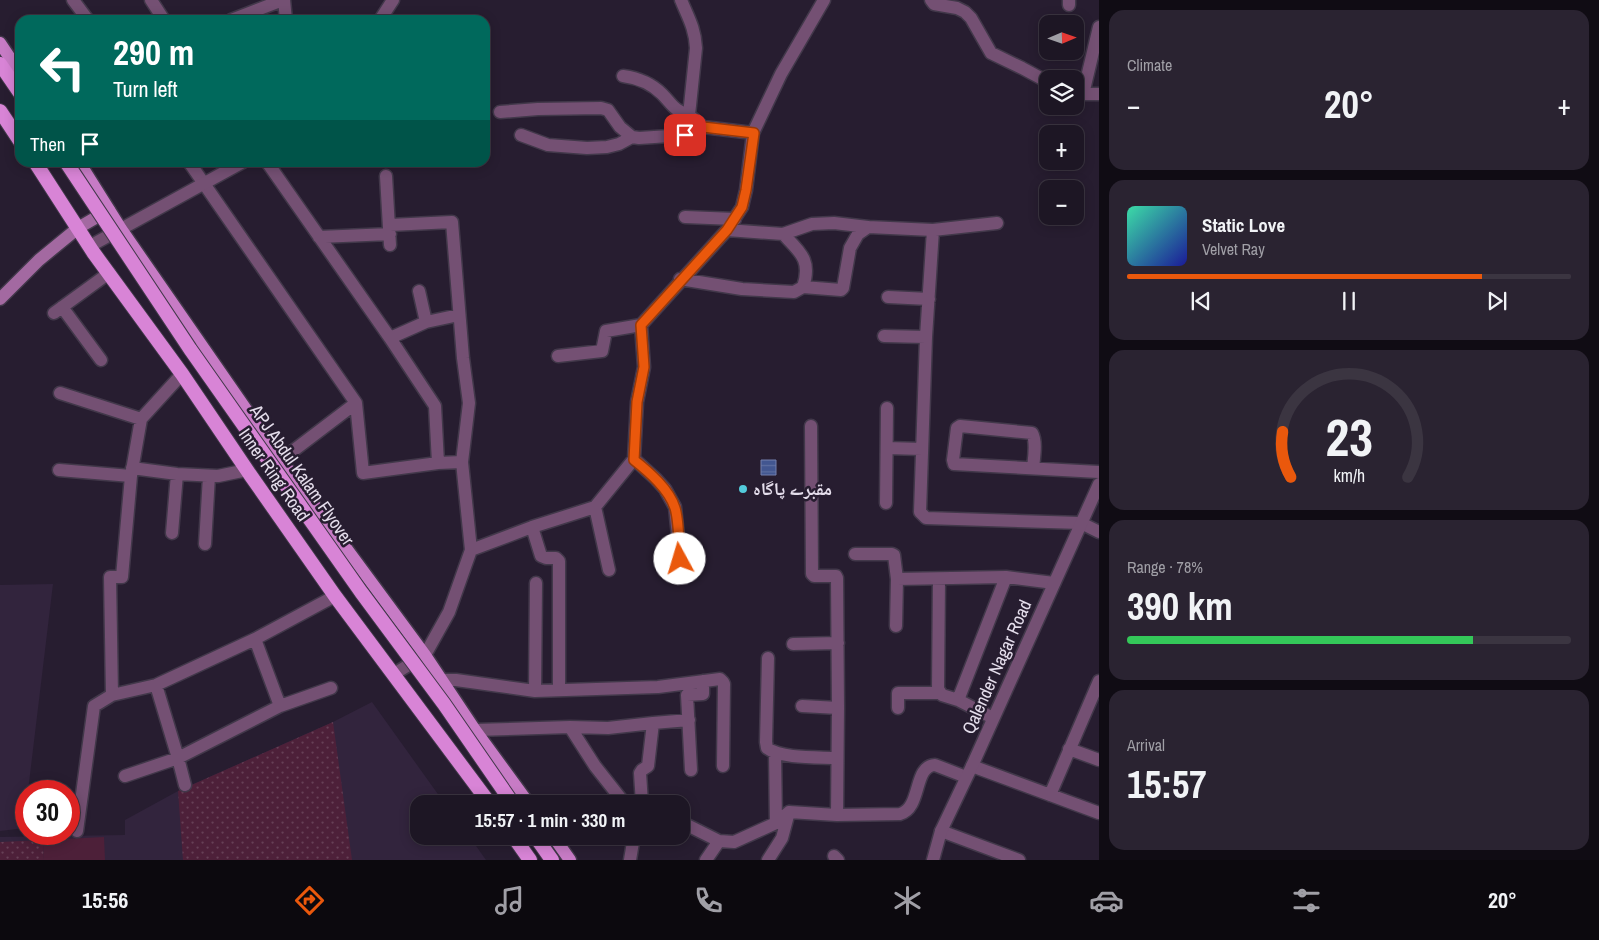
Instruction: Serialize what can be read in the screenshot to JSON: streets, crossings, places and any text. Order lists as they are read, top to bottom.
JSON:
{
  "streets": {
    "highway": ["Inner Ring Road", "APJ Abdul Kalam Flyover"],
    "street": ["Qalender Nagar Road"]
  },
  "places": ["مقبرے پاگاہ"],
  "north": "right",
  "page": {
    "tile": [
      "Climate",
      ["Range · 78%", "390 km"],
      ["Arrival", "15:57"]
    ],
    "map_buttons": ["+", "−"],
    "turn": ["290 m", "Turn left"],
    "heat": ["−", "20°", "+"],
    "then": "Then",
    "song": ["Static Love", "Velvet Ray"],
    "limit": "30",
    "trip": "15:57 · 1 min · 330 m",
    "tabs": ["15:56", "20°"],
    "gauge": ["23", "km/h"]
  }
}
